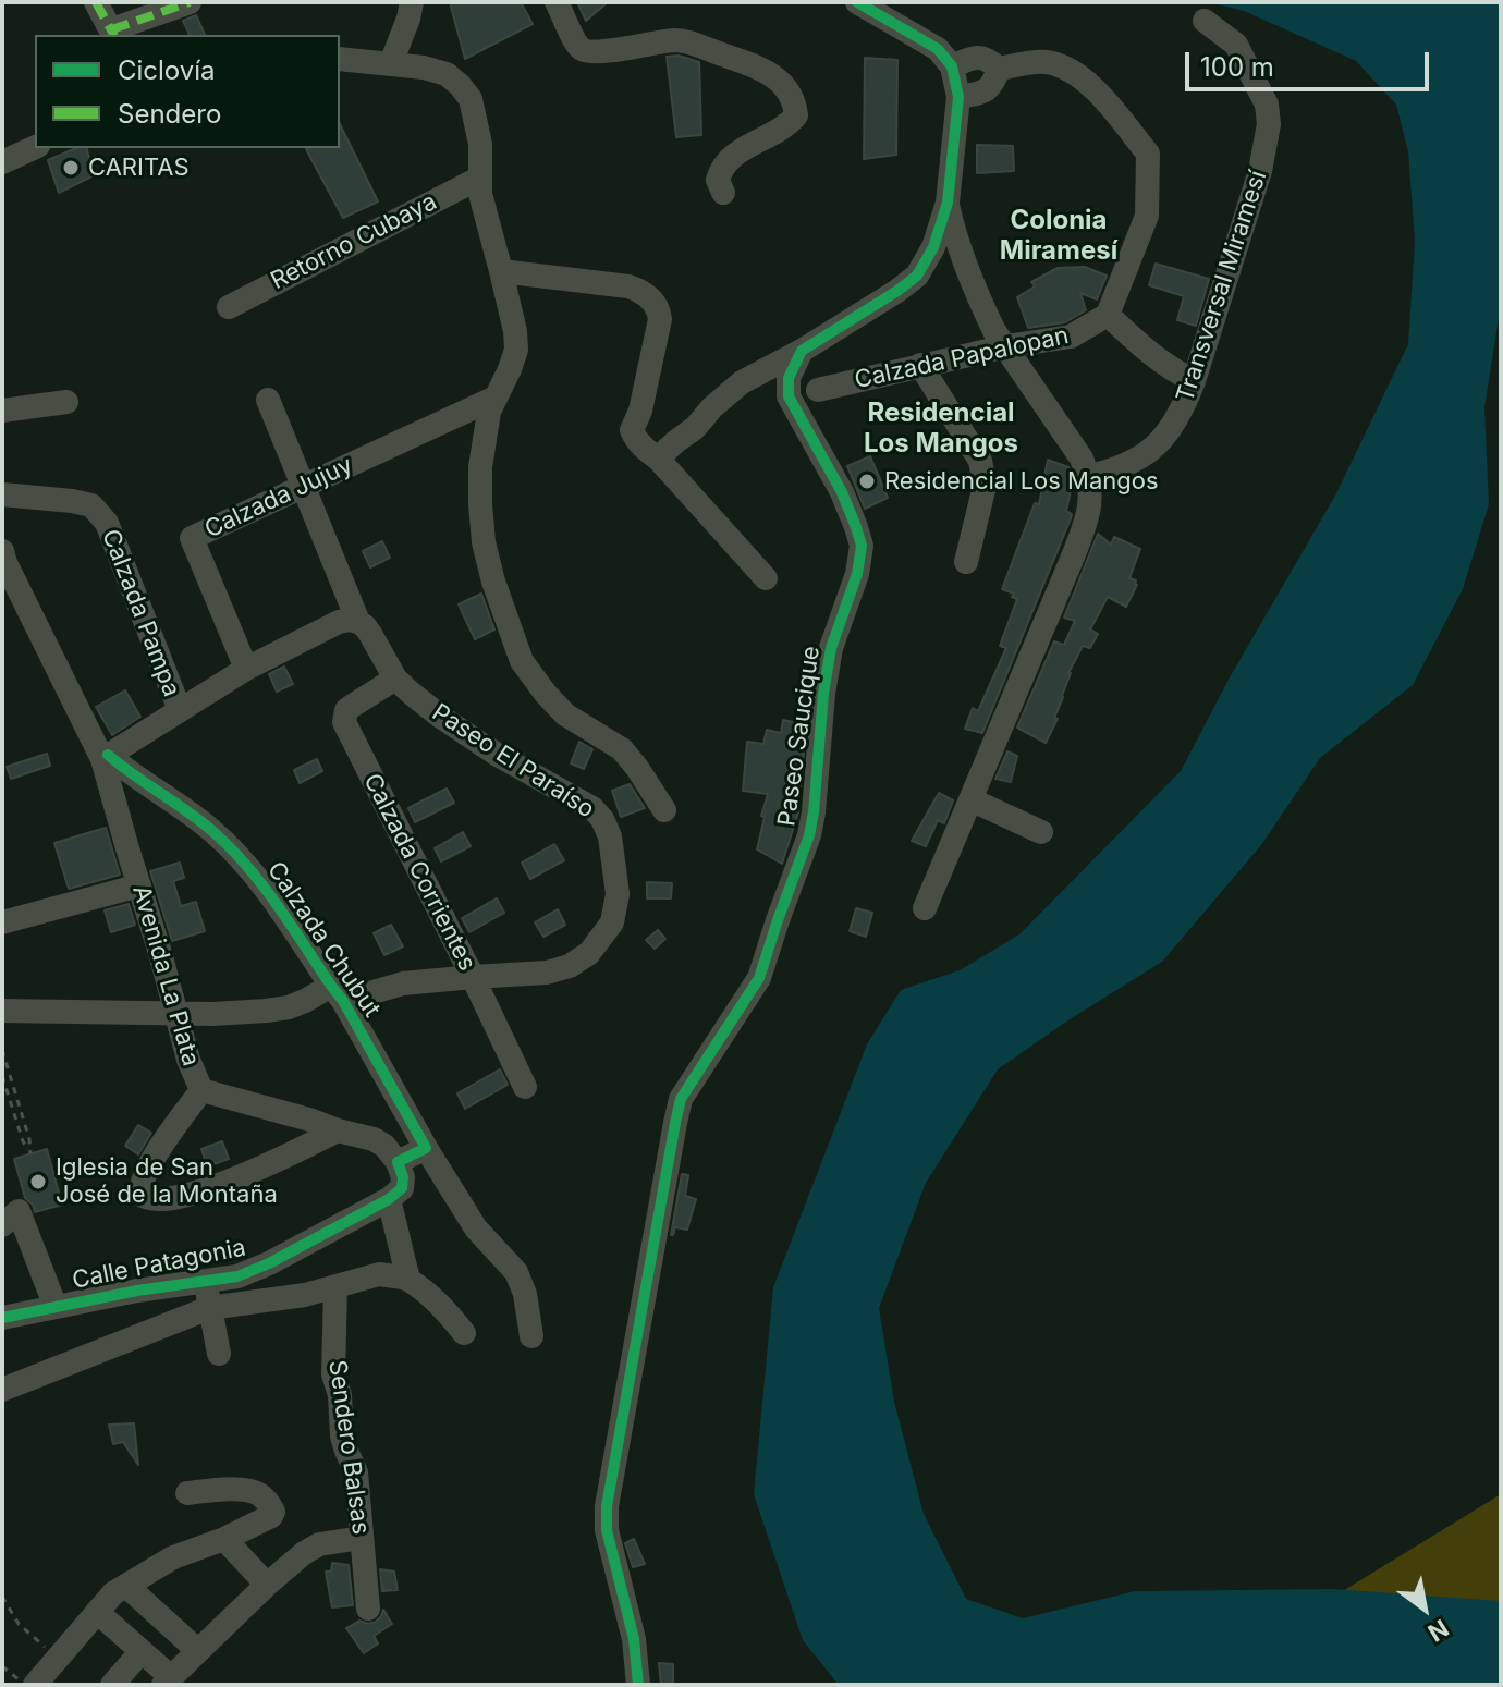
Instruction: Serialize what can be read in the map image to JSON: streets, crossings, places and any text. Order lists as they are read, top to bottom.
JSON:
{
  "streets": {
    "street": [
      "Retorno Cubaya",
      "Transversal Miramesí",
      "Calzada Papalopan",
      "Calzada Jujuy",
      "Calzada Pampa",
      "Paseo Saucique",
      "Paseo El Paraíso",
      "Calzada Corrientes",
      "Calzada Chubut",
      "Avenida La Plata",
      "Calle Patagonia",
      "Sendero Balsas"
    ]
  },
  "crossings": [
    ["Calzada Jujuy", "Paseo El Paraíso"],
    ["Paseo El Paraíso", "Calzada Corrientes"],
    ["Paseo El Paraíso", "Calzada Chubut"],
    ["Paseo El Paraíso", "Avenida La Plata"],
    ["Calzada Chubut", "Avenida La Plata"]
  ],
  "districts": ["Colonia Miramesí", "Residencial Los Mangos"],
  "places": ["CARITAS", "Residencial Los Mangos", "Iglesia de San José de la Montaña"],
  "legend": ["Ciclovía", "Sendero"],
  "scale_bar": "100 m",
  "north": "bottom right"
}
